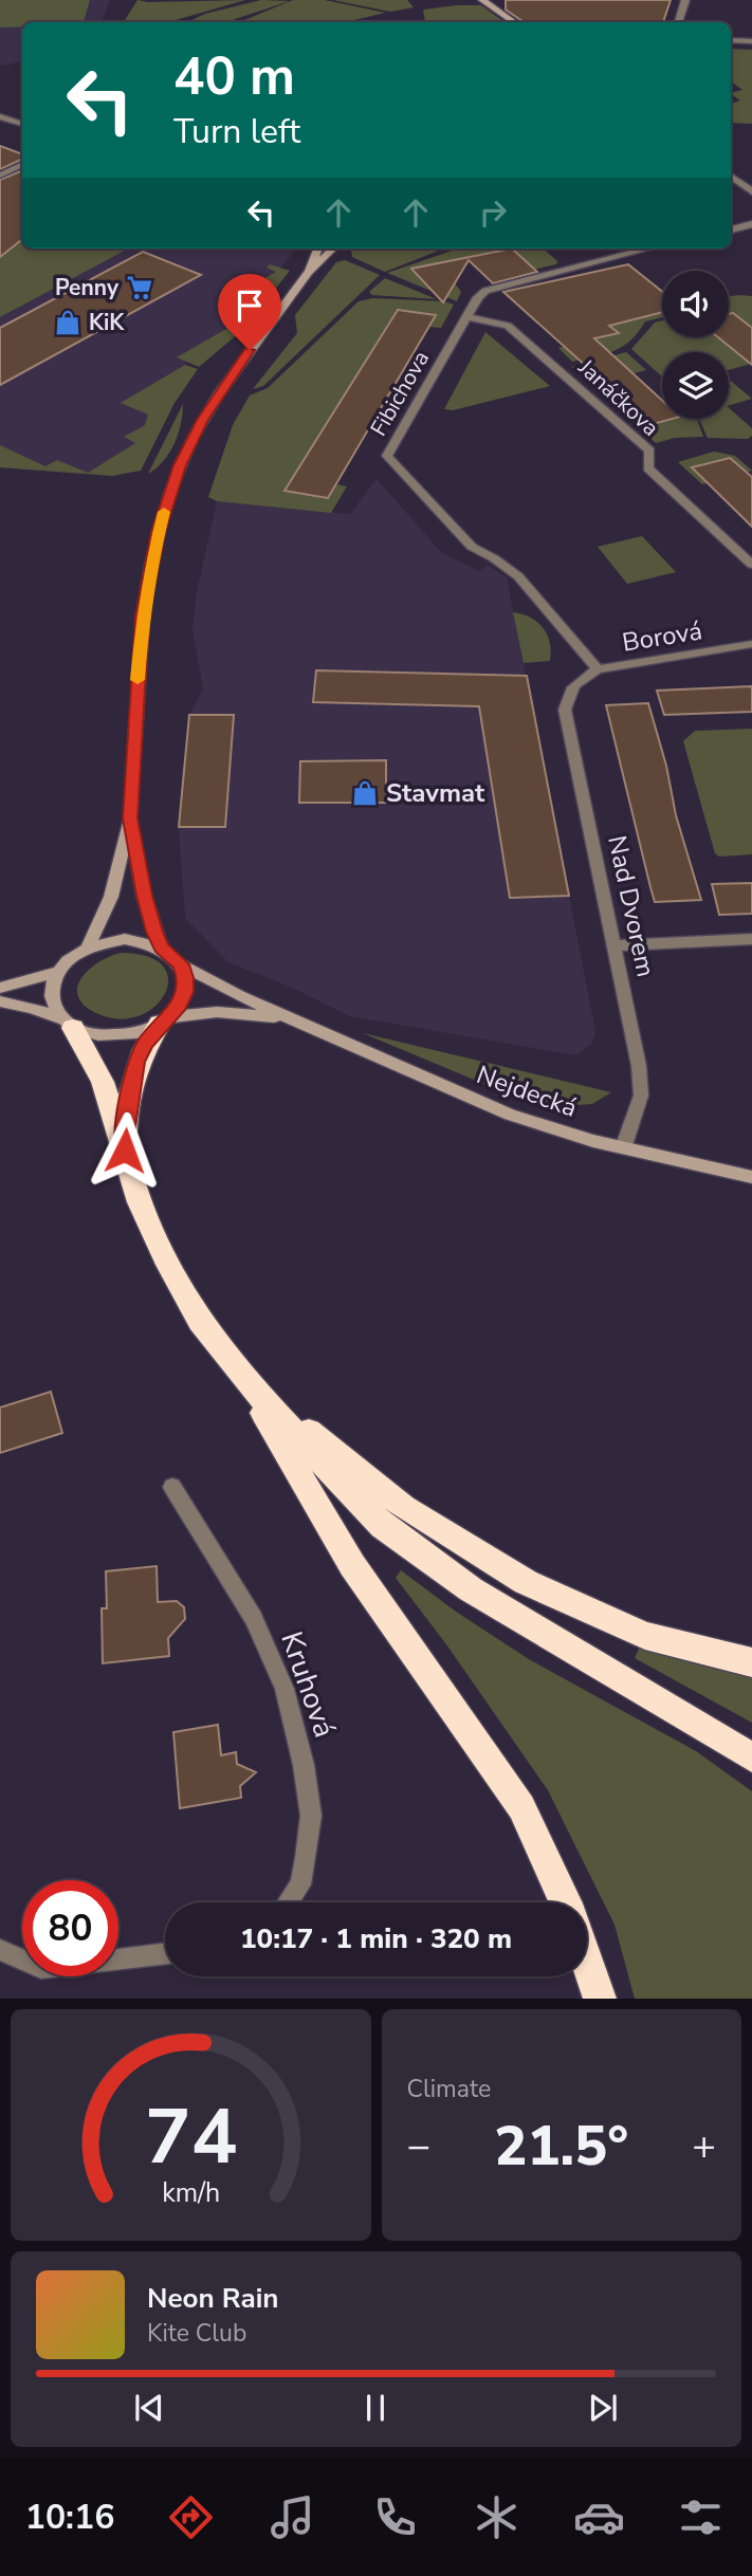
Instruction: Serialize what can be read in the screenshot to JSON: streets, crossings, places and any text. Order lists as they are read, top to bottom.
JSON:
{
  "streets": {
    "main road": ["Nejdecká"],
    "street": [
      "Fibichova",
      "Janáčkova",
      "Borová",
      "Nad Dvorem",
      "Kruhová"
    ]
  },
  "crossings": [
    ["Fibichova", "Janáčkova"],
    ["Fibichova", "Borová"],
    ["Borová", "Nad Dvorem"],
    ["Nad Dvorem", "Nejdecká"]
  ],
  "places": {
    "supermarket": ["Penny"],
    "shop": ["KiK", "Stavmat"]
  },
  "page": {
    "turn": ["40 m", "Turn left"],
    "limit": "80",
    "trip": "10:17 · 1 min · 320 m",
    "tile": "Climate",
    "heat": ["−", "21.5°", "+"],
    "song": ["Neon Rain", "Kite Club"],
    "tabs": "10:16",
    "gauge": ["74", "km/h"]
  }
}
